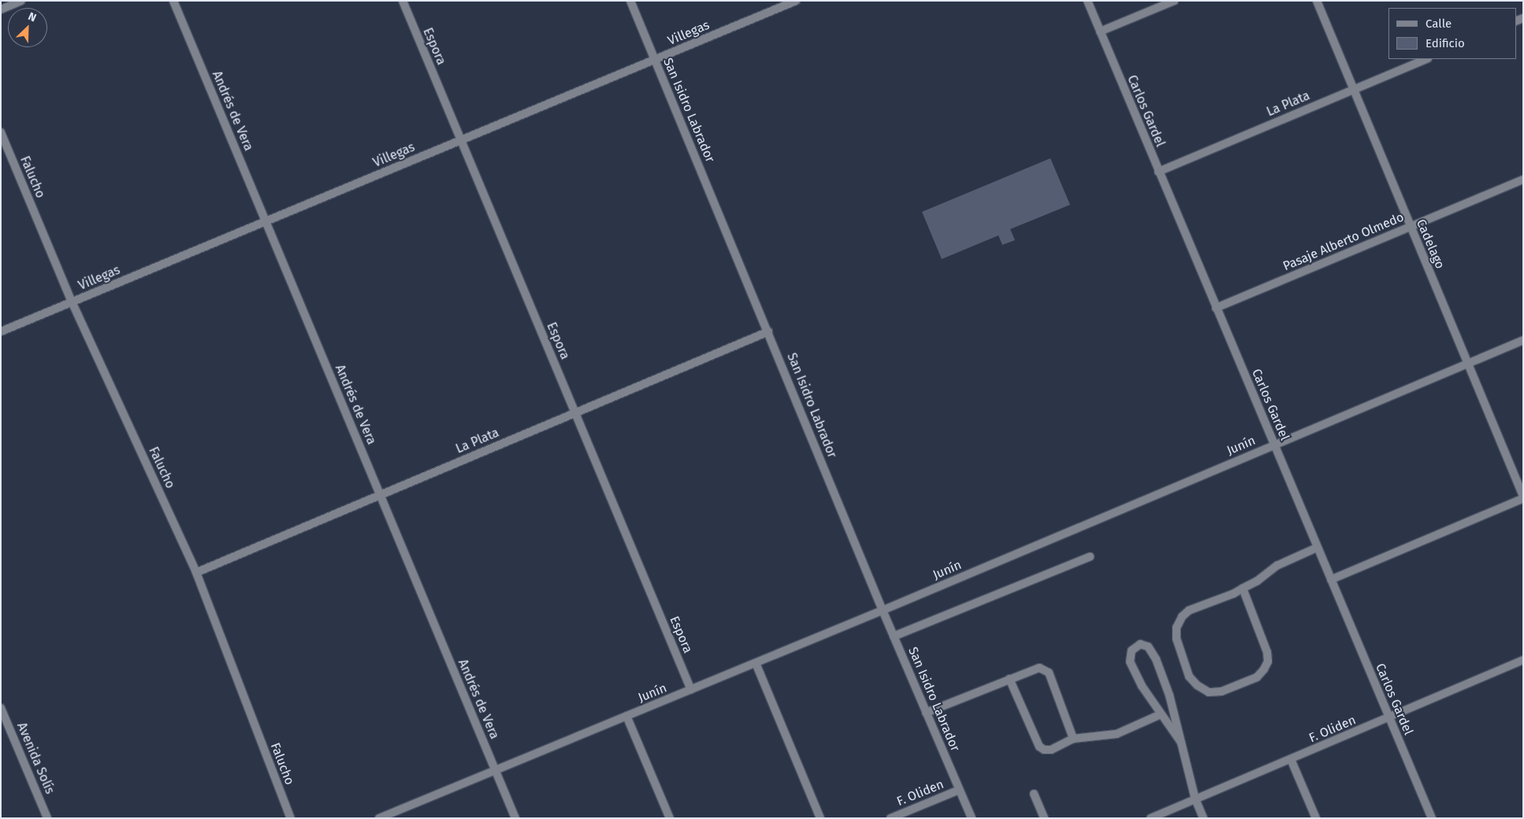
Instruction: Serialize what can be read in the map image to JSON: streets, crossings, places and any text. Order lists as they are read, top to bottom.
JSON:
{
  "streets": {
    "street": [
      "Villegas",
      "Espora",
      "La Plata",
      "San Isidro Labrador",
      "Andrés de Vera",
      "Carlos Gardel",
      "Falucho",
      "Pasaje Alberto Olmedo",
      "Cadelago",
      "Junín",
      "F. Oliden",
      "Avenida Solís"
    ]
  },
  "crossings": [
    ["Villegas", "Espora"],
    ["Villegas", "San Isidro Labrador"],
    ["Villegas", "Andrés de Vera"],
    ["Villegas", "Falucho"],
    ["Espora", "La Plata"],
    ["Espora", "Junín"],
    ["La Plata", "San Isidro Labrador"],
    ["La Plata", "Andrés de Vera"],
    ["La Plata", "Carlos Gardel"],
    ["La Plata", "Falucho"],
    ["La Plata", "Cadelago"],
    ["San Isidro Labrador", "Junín"],
    ["San Isidro Labrador", "F. Oliden"],
    ["Andrés de Vera", "Junín"],
    ["Carlos Gardel", "Pasaje Alberto Olmedo"],
    ["Carlos Gardel", "Junín"],
    ["Carlos Gardel", "F. Oliden"],
    ["Pasaje Alberto Olmedo", "Cadelago"],
    ["Cadelago", "Junín"]
  ],
  "legend": ["Calle", "Edificio"],
  "north": "top right"
}
